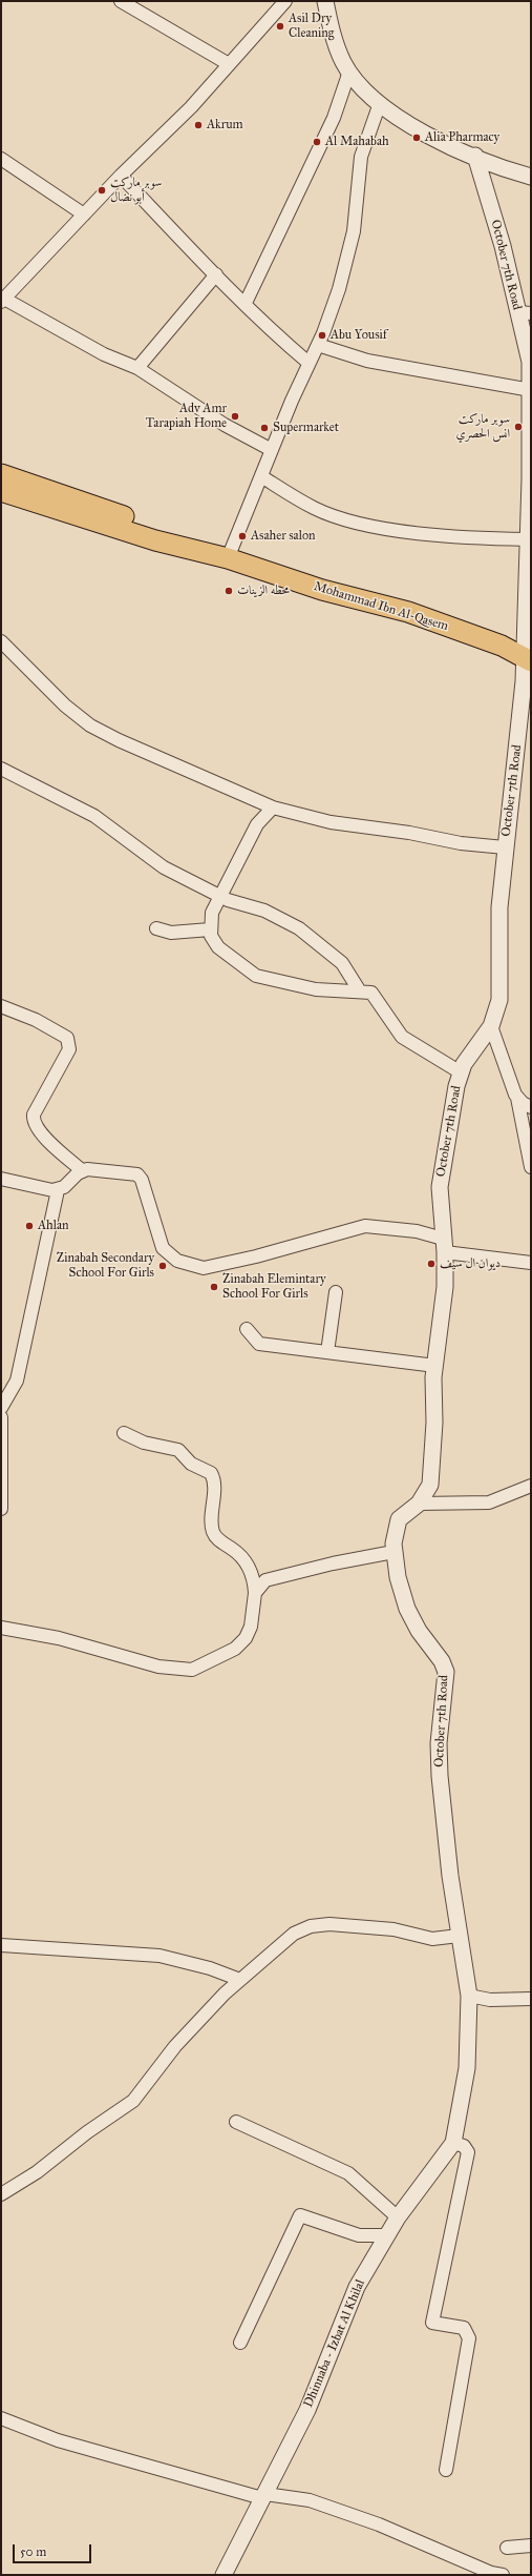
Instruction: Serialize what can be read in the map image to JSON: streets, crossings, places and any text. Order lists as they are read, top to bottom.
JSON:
{
  "streets": {
    "main road": ["Mohammad Ibn Al-Qasem"],
    "street": ["October 7th Road", "Dhinnaba - Izbat Al Khilal"]
  },
  "crossings": [
    ["October 7th Road", "Mohammad Ibn Al-Qasem"],
    ["October 7th Road", "Dhinnaba - Izbat Al Khilal"]
  ],
  "places": [
    "Asil Dry Cleaning",
    "Akrum",
    "Alia Pharmacy",
    "Al Mahabah",
    "سوبر ماركت أبو نضال",
    "Abu Yousif",
    "Adv Amr Tarapiah Home",
    "سوبر ماركت انس الحصري",
    "Supermarket",
    "Asaher salon",
    "محطه الزينات",
    "Ahlan",
    "ديوان ال سيف",
    "Zinabah Secondary School For Girls",
    "Zinabah Elemintary School For Girls"
  ],
  "scale_bar": "50 m"
}
